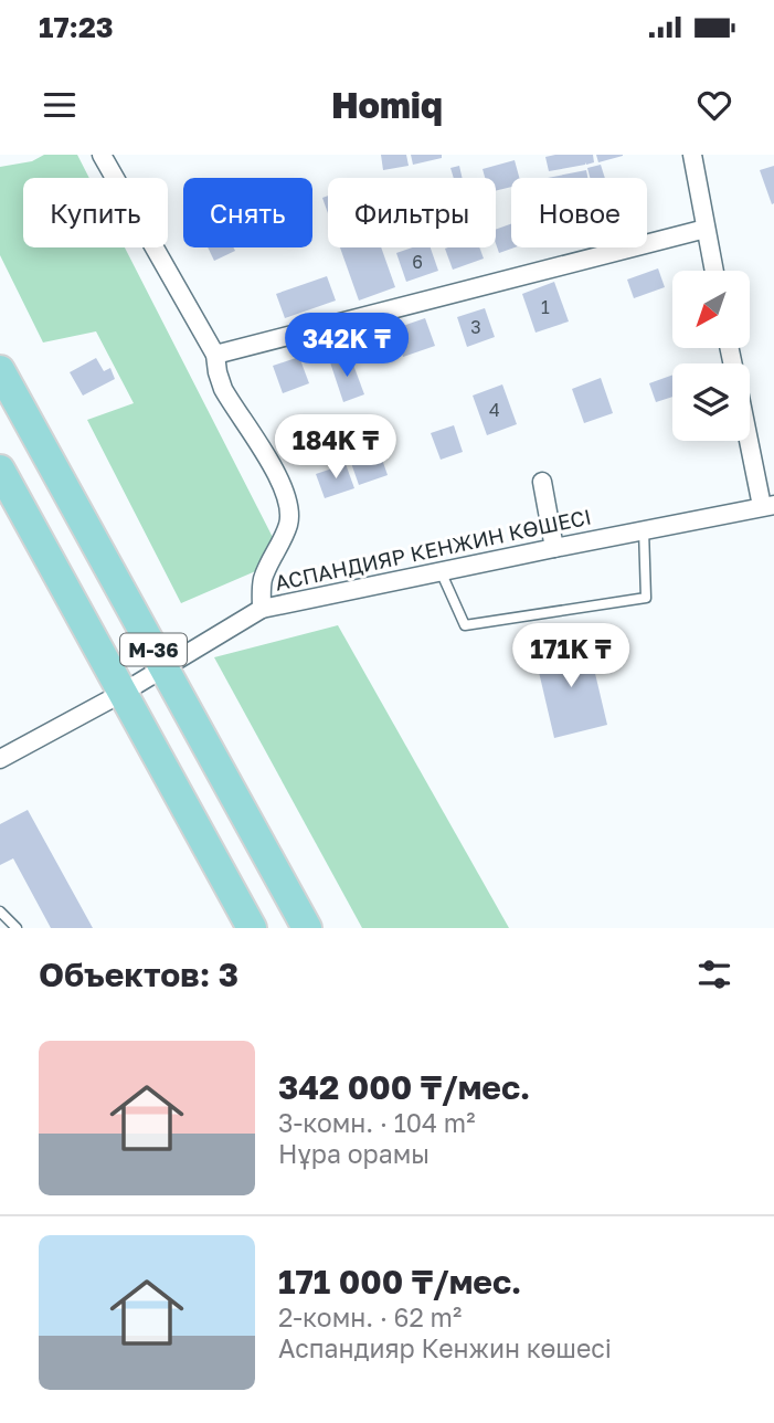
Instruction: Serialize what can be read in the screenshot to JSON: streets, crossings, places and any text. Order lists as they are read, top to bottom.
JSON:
{
  "streets": {
    "main road": ["M-36"],
    "street": ["АСПАНДИЯР КЕНЖИН КӨШЕСІ"]
  },
  "crossings": [
    ["АСПАНДИЯР КЕНЖИН КӨШЕСІ", "M-36"]
  ],
  "house_numbers": [
    "6",
    "1",
    "3",
    "4"
  ],
  "north": "bottom left",
  "page": {
    "status": "17:23",
    "header": "Homiq",
    "chip": [
      "Купить",
      "Снять",
      "Фильтры",
      "Новое"
    ],
    "price": ["342K ₸", "184K ₸", "171K ₸"],
    "heading": "Объектов: 3",
    "list": [
      {
        "name": "342 000 ₸/мес.",
        "note": "3-комн. · 104 m² · Нұра орамы"
      },
      {
        "name": "171 000 ₸/мес.",
        "note": "2-комн. · 62 m² · Аспандияр Кенжин көшесі"
      }
    ]
  }
}
